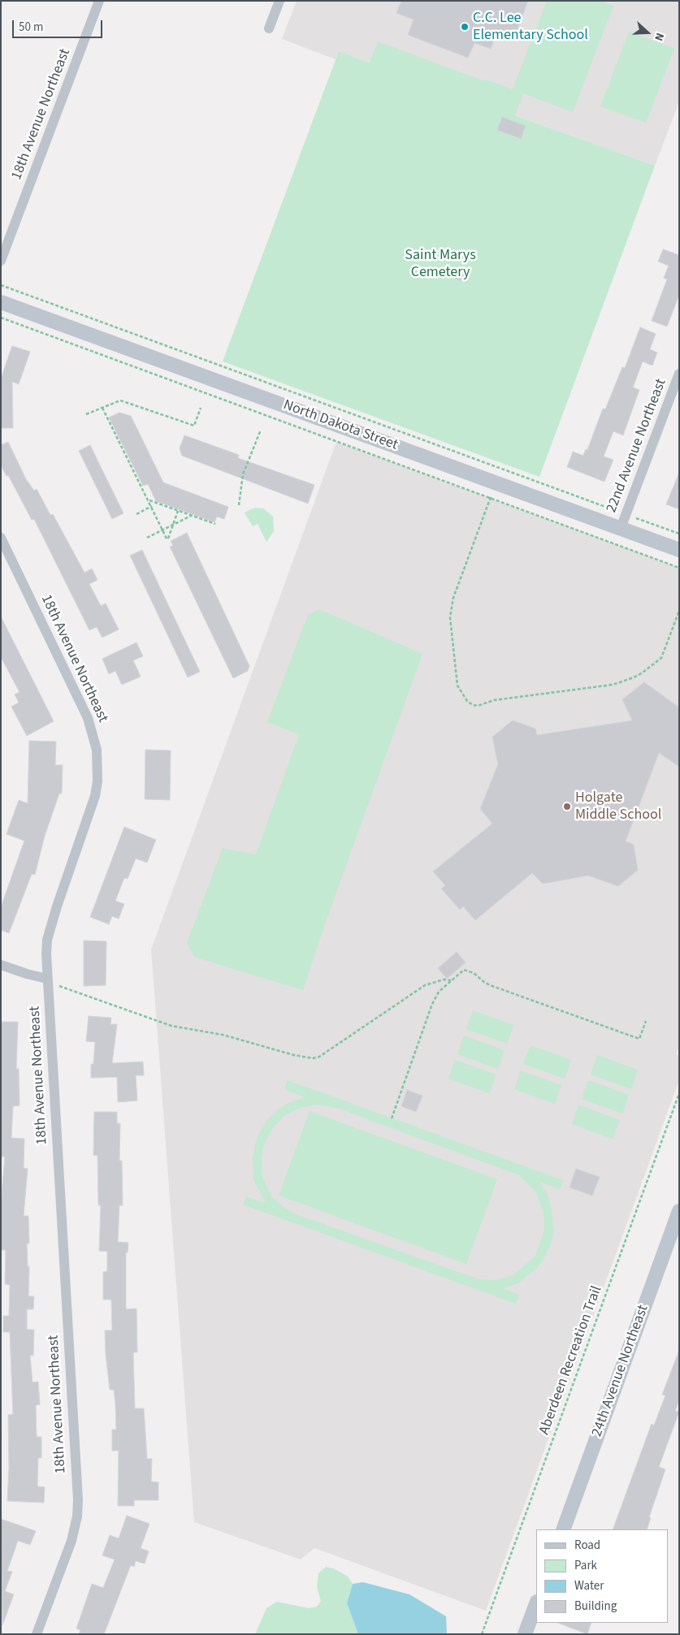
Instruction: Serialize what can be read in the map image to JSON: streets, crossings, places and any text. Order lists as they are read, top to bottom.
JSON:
{
  "streets": {
    "street": [
      "18th Avenue Northeast",
      "North Dakota Street",
      "22nd Avenue Northeast",
      "24th Avenue Northeast"
    ],
    "path": ["Aberdeen Recreation Trail"]
  },
  "crossings": [
    ["North Dakota Street", "22nd Avenue Northeast"]
  ],
  "parks": ["Saint Marys Cemetery"],
  "places": ["C.C. Lee Elementary School", "Holgate Middle School"],
  "legend": [
    "Road",
    "Park",
    "Water",
    "Building"
  ],
  "scale_bar": "50 m",
  "north": "right"
}
